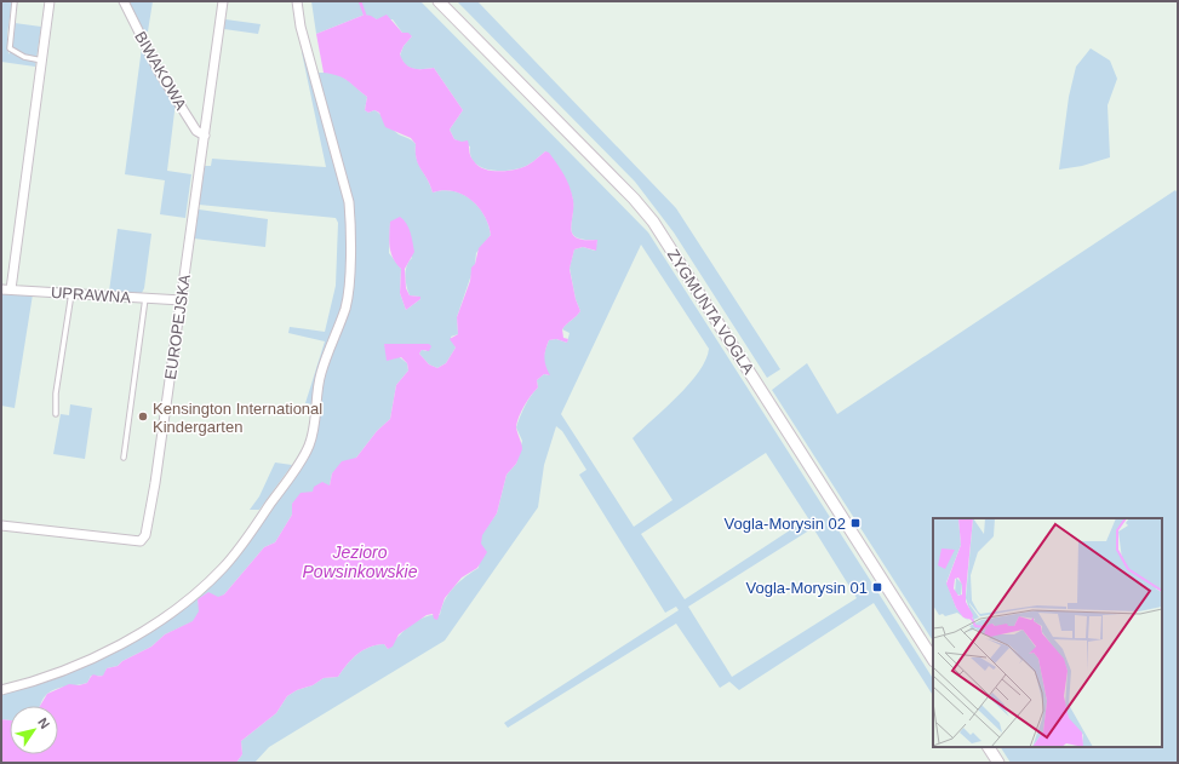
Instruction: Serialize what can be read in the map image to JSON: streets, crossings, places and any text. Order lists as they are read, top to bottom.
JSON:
{
  "streets": {
    "street": [
      "BIWAKOWA",
      "UPRAWNA",
      "ZYGMUNTA VOGLA",
      "EUROPEJSKA"
    ]
  },
  "crossings": [
    ["BIWAKOWA", "EUROPEJSKA"],
    ["UPRAWNA", "EUROPEJSKA"]
  ],
  "water": ["Jezioro Powsinkowskie"],
  "places": {
    "other": ["Kensington International Kindergarten"],
    "transit": ["Vogla-Morysin 02", "Vogla-Morysin 01"]
  },
  "north": "top right"
}
